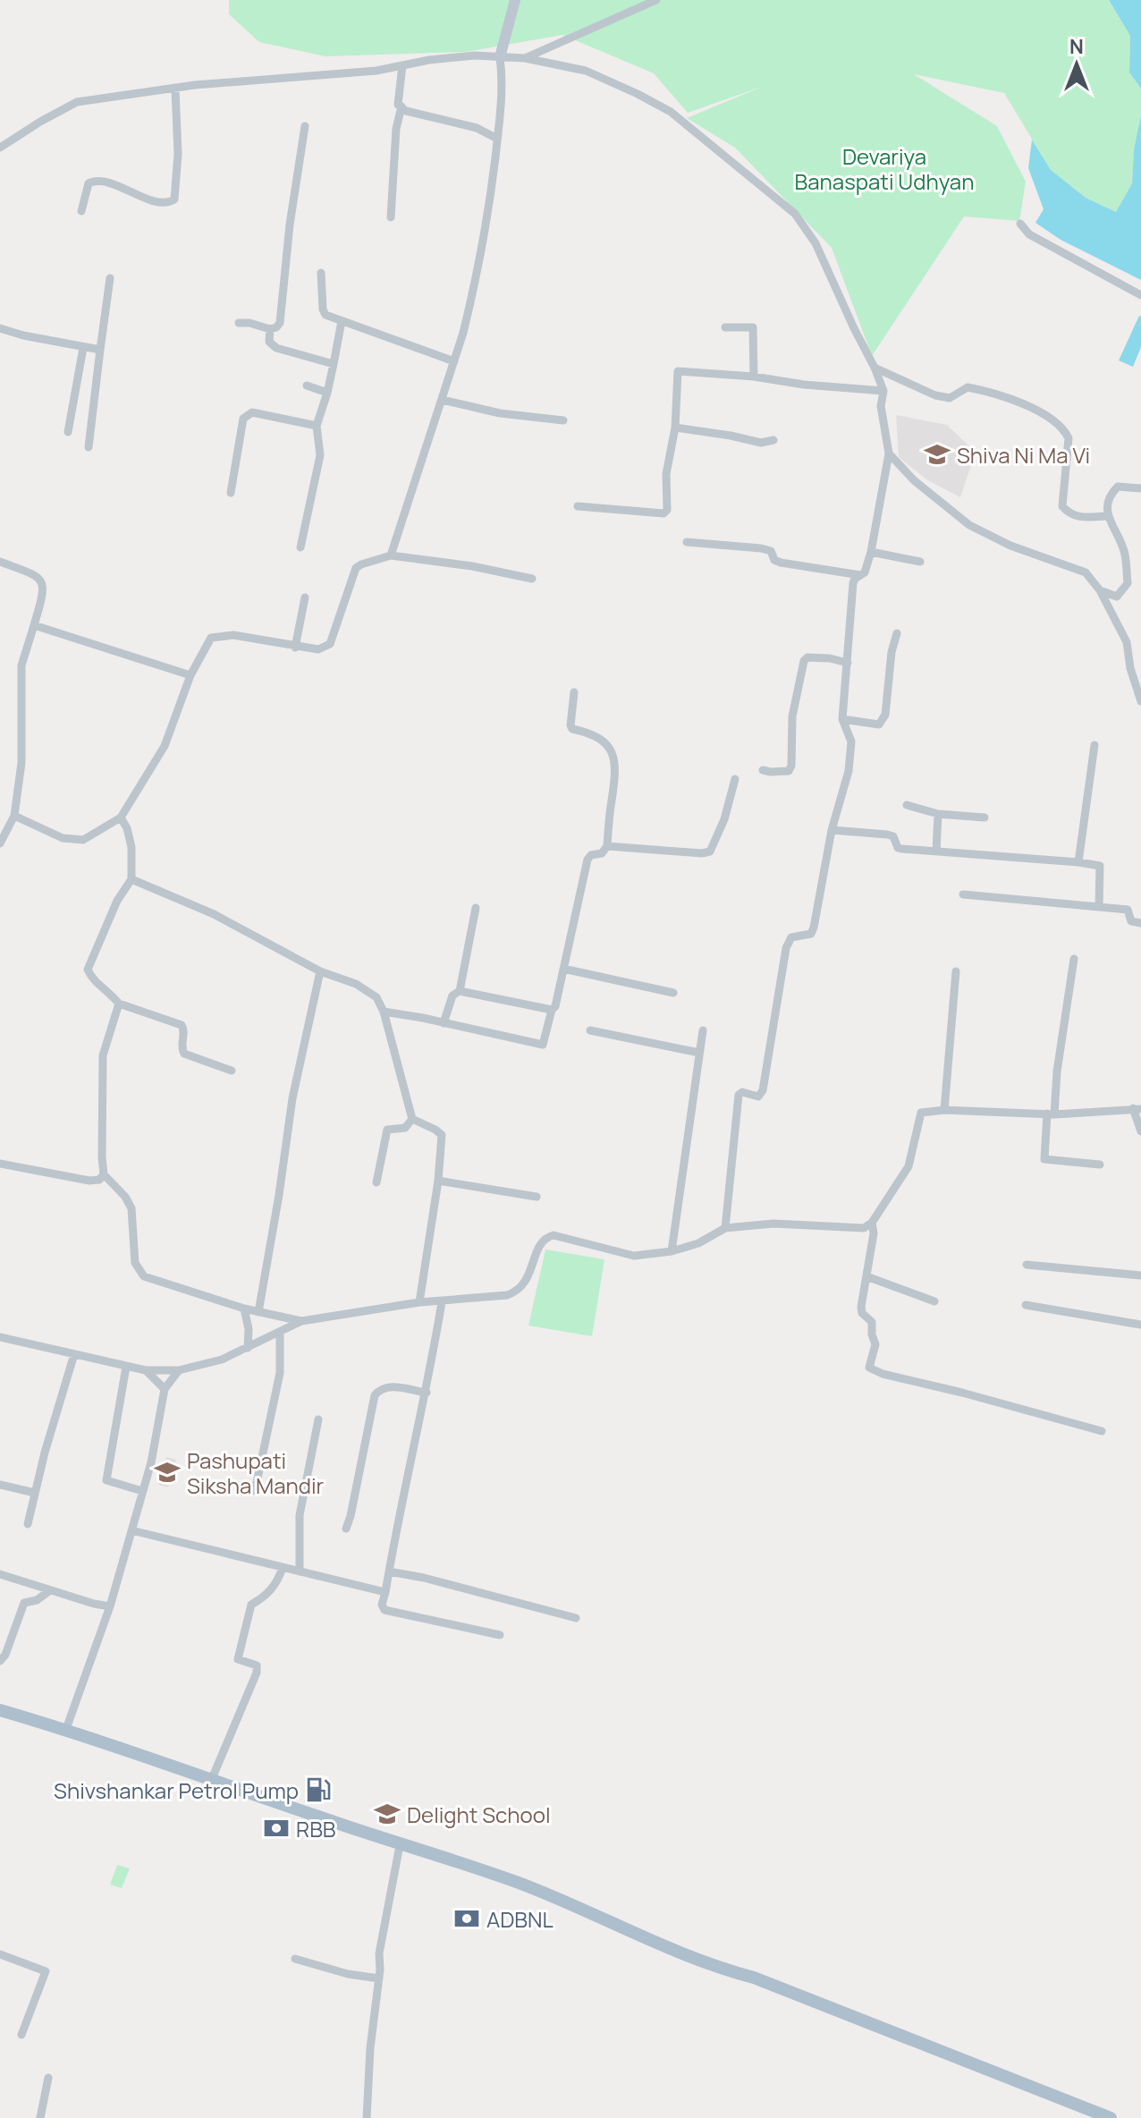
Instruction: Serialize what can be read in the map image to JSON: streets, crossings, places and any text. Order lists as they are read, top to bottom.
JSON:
{
  "parks": ["Devariya Banaspati Udhyan"],
  "places": {
    "school or university": ["Shiva Ni Ma Vi", "Pashupati Siksha Mandir", "Delight School"],
    "fuel station": ["Shivshankar Petrol Pump"],
    "bank": ["RBB", "ADBNL"]
  },
  "north": "top"
}
